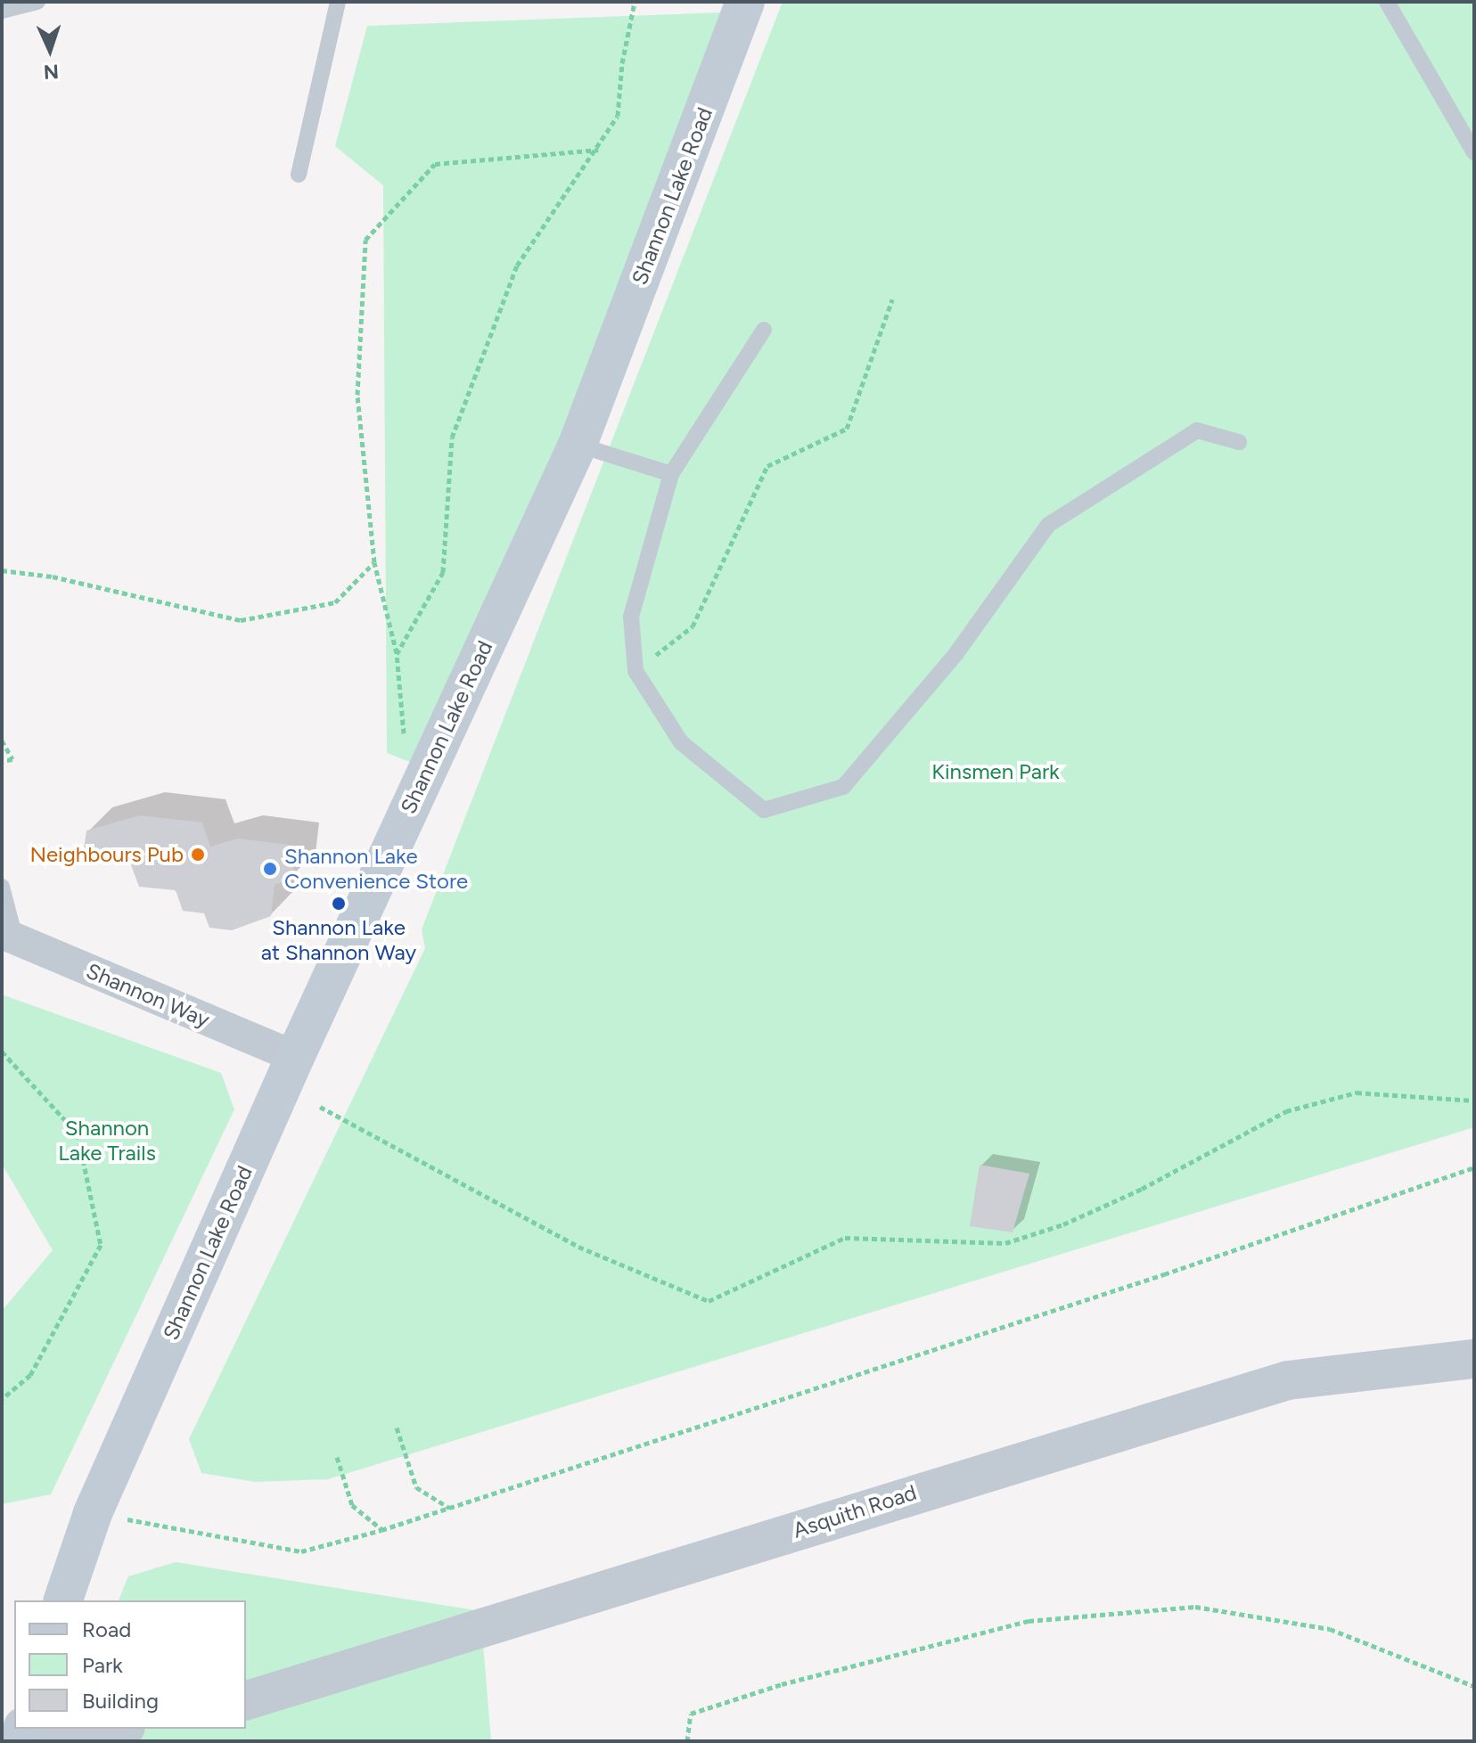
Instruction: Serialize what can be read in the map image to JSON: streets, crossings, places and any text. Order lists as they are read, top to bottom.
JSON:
{
  "streets": {
    "main road": ["Shannon Lake Road"],
    "street": ["Shannon Way", "Asquith Road"]
  },
  "crossings": [
    ["Shannon Lake Road", "Shannon Way"]
  ],
  "parks": ["Kinsmen Park", "Shannon Lake Trails"],
  "places": ["Neighbours Pub", "Shannon Lake Convenience Store", "Shannon Lake at Shannon Way"],
  "legend": ["Road", "Park", "Building"],
  "north": "bottom"
}
